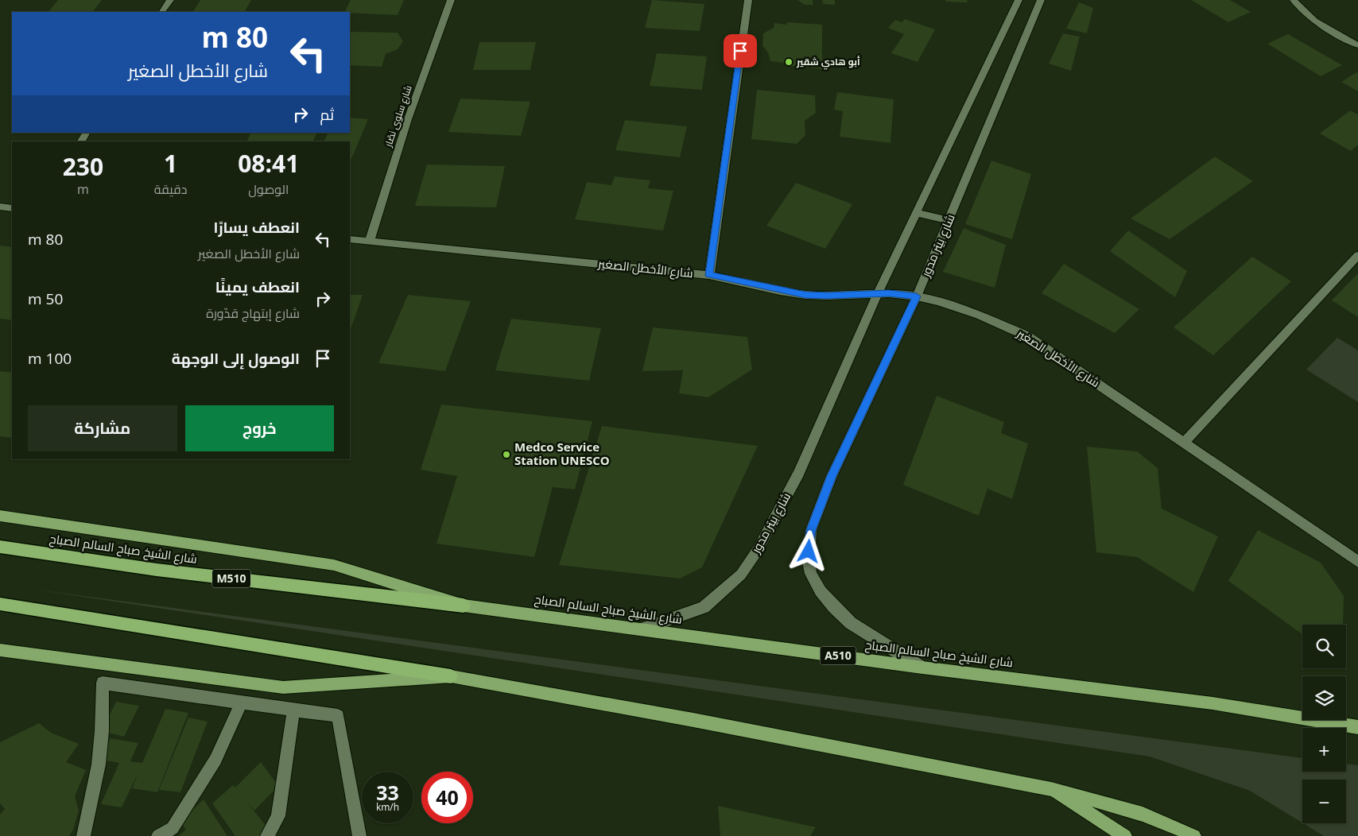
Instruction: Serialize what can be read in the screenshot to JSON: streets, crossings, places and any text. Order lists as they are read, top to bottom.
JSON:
{
  "streets": {
    "highway": ["شارع الشيخ صباح السالم الصباح", "M510", "A510"],
    "street": ["شارع سلوى نصّار", "شارع بيتر مدور", "شارع الأخطل الصغير"]
  },
  "crossings": [
    ["شارع سلوى نصّار", "شارع الأخطل الصغير"],
    ["شارع بيتر مدور", "شارع الأخطل الصغير"],
    ["شارع بيتر مدور", "شارع الشيخ صباح السالم الصباح"]
  ],
  "places": ["أبو هادي شقير", "Medco Service Station UNESCO"],
  "page": {
    "turn": ["80 m", "شارع الأخطل الصغير"],
    "then": "ثم",
    "eta": [
      "08:41",
      "الوصول",
      "1",
      "دقيقة",
      "230",
      "m"
    ],
    "list": [
      {
        "name": "انعطف يسارًا",
        "note": "شارع الأخطل الصغير",
        "value": "80 m"
      },
      {
        "name": "انعطف يمينًا",
        "note": "شارع إبتهاج قدّورة",
        "value": "50 m"
      },
      {
        "name": "الوصول إلى الوجهة",
        "value": "100 m"
      }
    ],
    "buttons": ["خروج", "مشاركة"],
    "map_buttons": ["+", "−"],
    "speed": "33 km/h",
    "limit": "40"
  }
}
